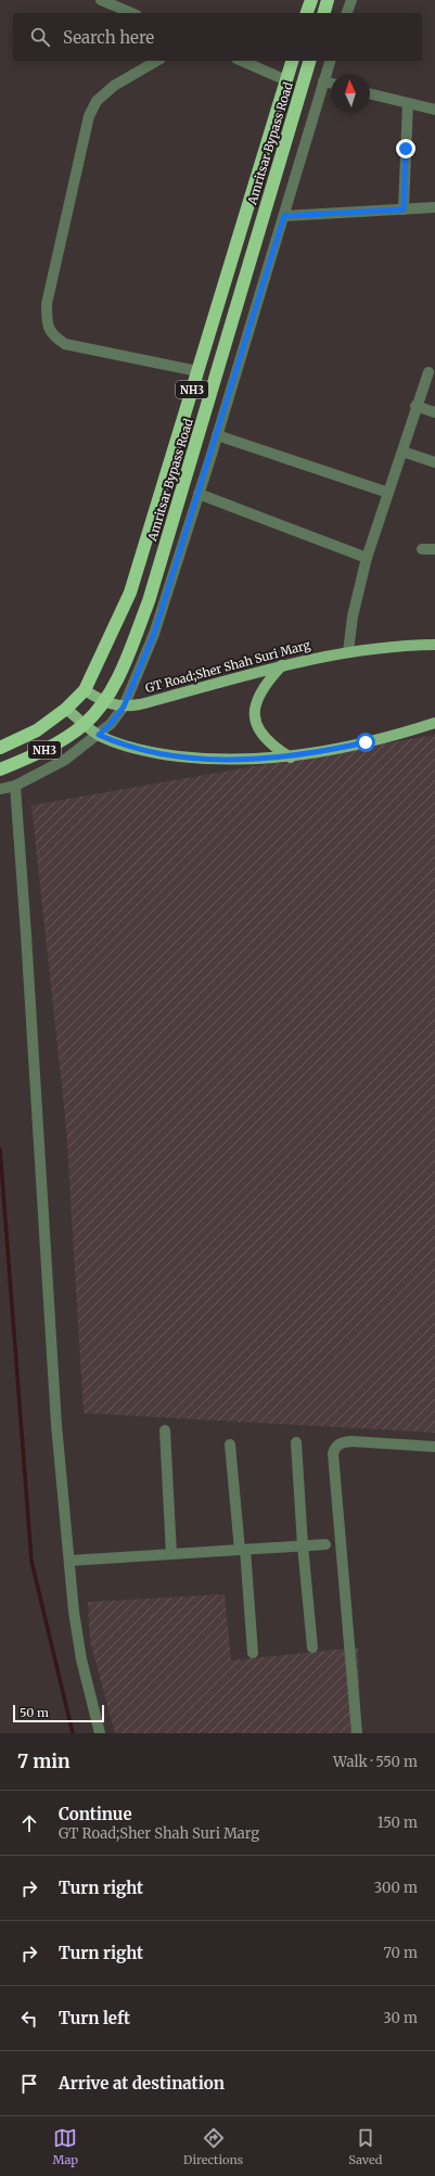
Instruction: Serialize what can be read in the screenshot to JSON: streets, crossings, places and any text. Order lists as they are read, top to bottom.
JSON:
{
  "streets": {
    "highway": ["Amritsar Bypass Road", "NH3"],
    "main road": ["GT Road;Sher Shah Suri Marg"]
  },
  "crossings": [
    ["Amritsar Bypass Road", "NH3"],
    ["Amritsar Bypass Road", "GT Road;Sher Shah Suri Marg"]
  ],
  "scale_bar": "50 m",
  "north": "top",
  "page": {
    "search": "Search here",
    "scale": "50 m",
    "heading": ["7 min", "Walk · 550 m"],
    "list": [
      ["Continue", "GT Road;Sher Shah Suri Marg", "150 m"],
      ["Turn right", "300 m"],
      ["Turn right", "70 m"],
      ["Turn left", "30 m"],
      "Arrive at destination"
    ],
    "nav": ["Map", "Directions", "Saved"]
  }
}
